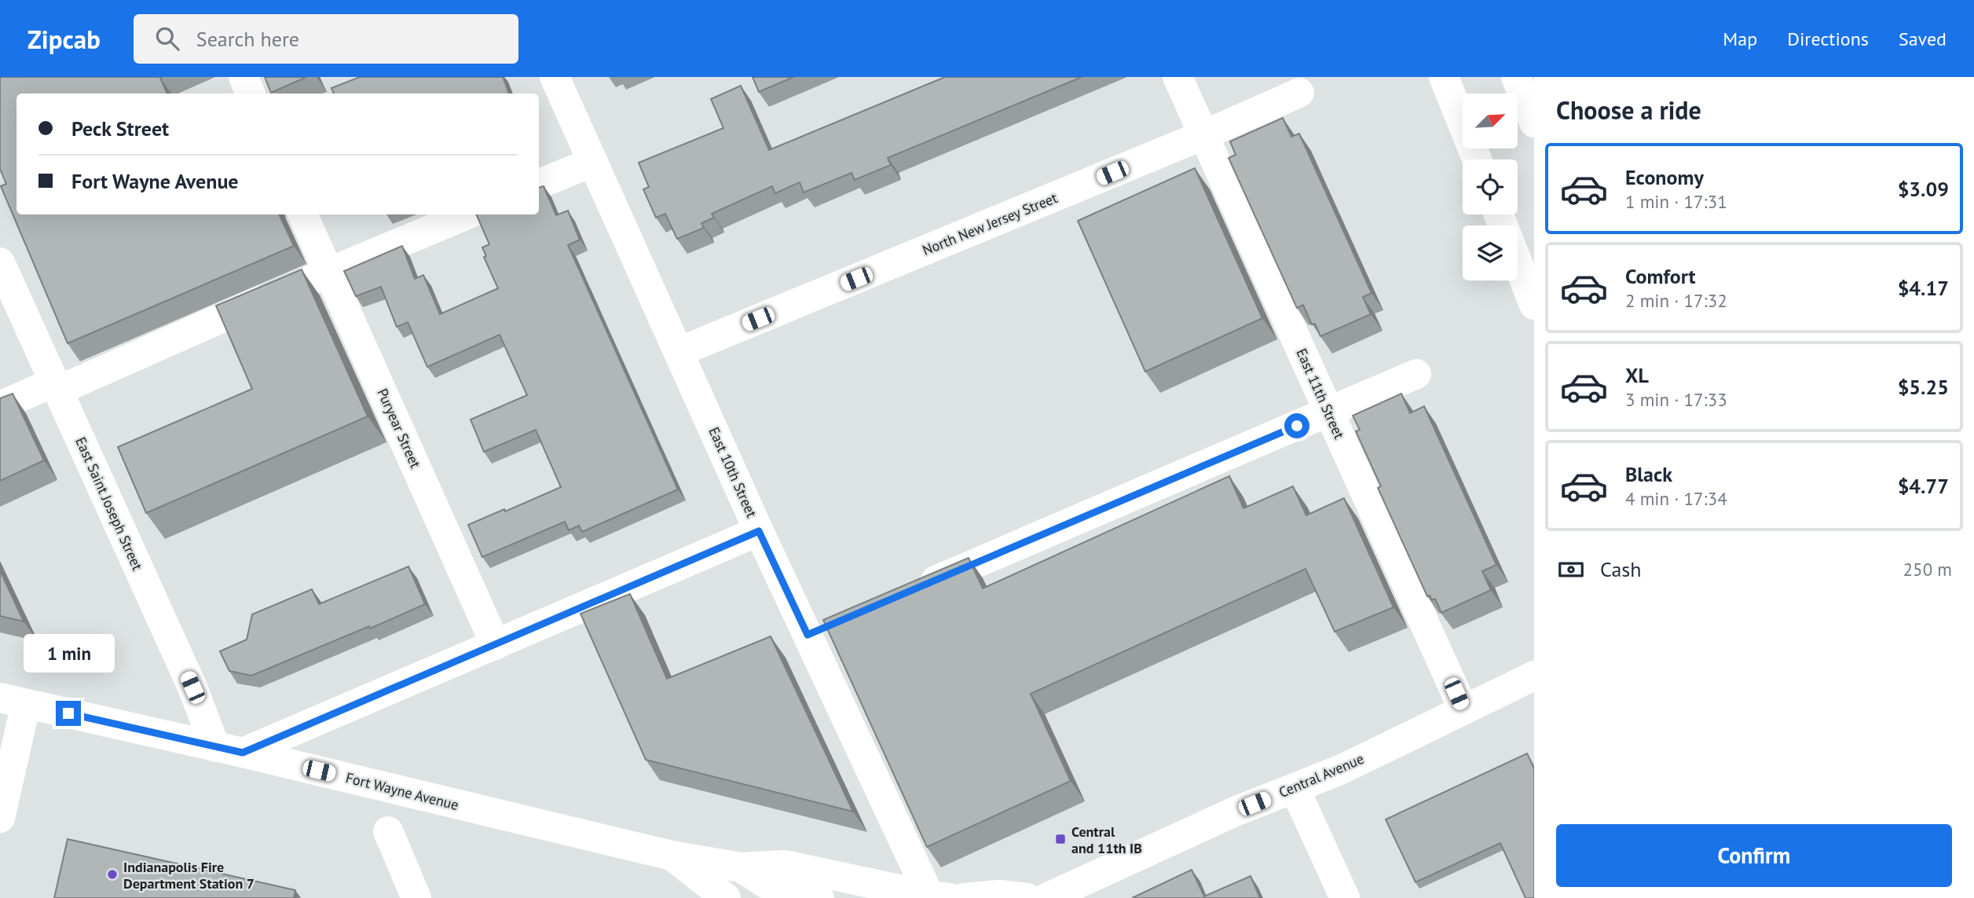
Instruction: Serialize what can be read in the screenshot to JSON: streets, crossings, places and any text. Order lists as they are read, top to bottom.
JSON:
{
  "streets": {
    "main road": [
      "North New Jersey Street",
      "East 11th Street",
      "Puryear Street",
      "East 10th Street",
      "East Saint Joseph Street",
      "Central Avenue",
      "Fort Wayne Avenue"
    ]
  },
  "crossings": [
    ["North New Jersey Street", "East 11th Street"],
    ["North New Jersey Street", "East 10th Street"],
    ["East 11th Street", "Central Avenue"],
    ["East 10th Street", "Fort Wayne Avenue"],
    ["East Saint Joseph Street", "Fort Wayne Avenue"]
  ],
  "places": {
    "transit": ["Central and 11th IB"],
    "other": ["Indianapolis Fire Department Station 7"]
  },
  "north": "top right",
  "page": {
    "header": "Zipcab",
    "search": "Search here",
    "nav": ["Map", "Directions", "Saved"],
    "heading": "Choose a ride",
    "banner": ["Peck Street", "Fort Wayne Avenue"],
    "list": [
      {
        "name": "Economy",
        "note": "1 min · 17:31",
        "value": "$3.09"
      },
      {
        "name": "Comfort",
        "note": "2 min · 17:32",
        "value": "$4.17"
      },
      {
        "name": "XL",
        "note": "3 min · 17:33",
        "value": "$5.25"
      },
      {
        "name": "Black",
        "note": "4 min · 17:34",
        "value": "$4.77"
      }
    ],
    "pay": ["Cash", "250 m"],
    "bubble": "1 min",
    "buttons": "Confirm"
  }
}
